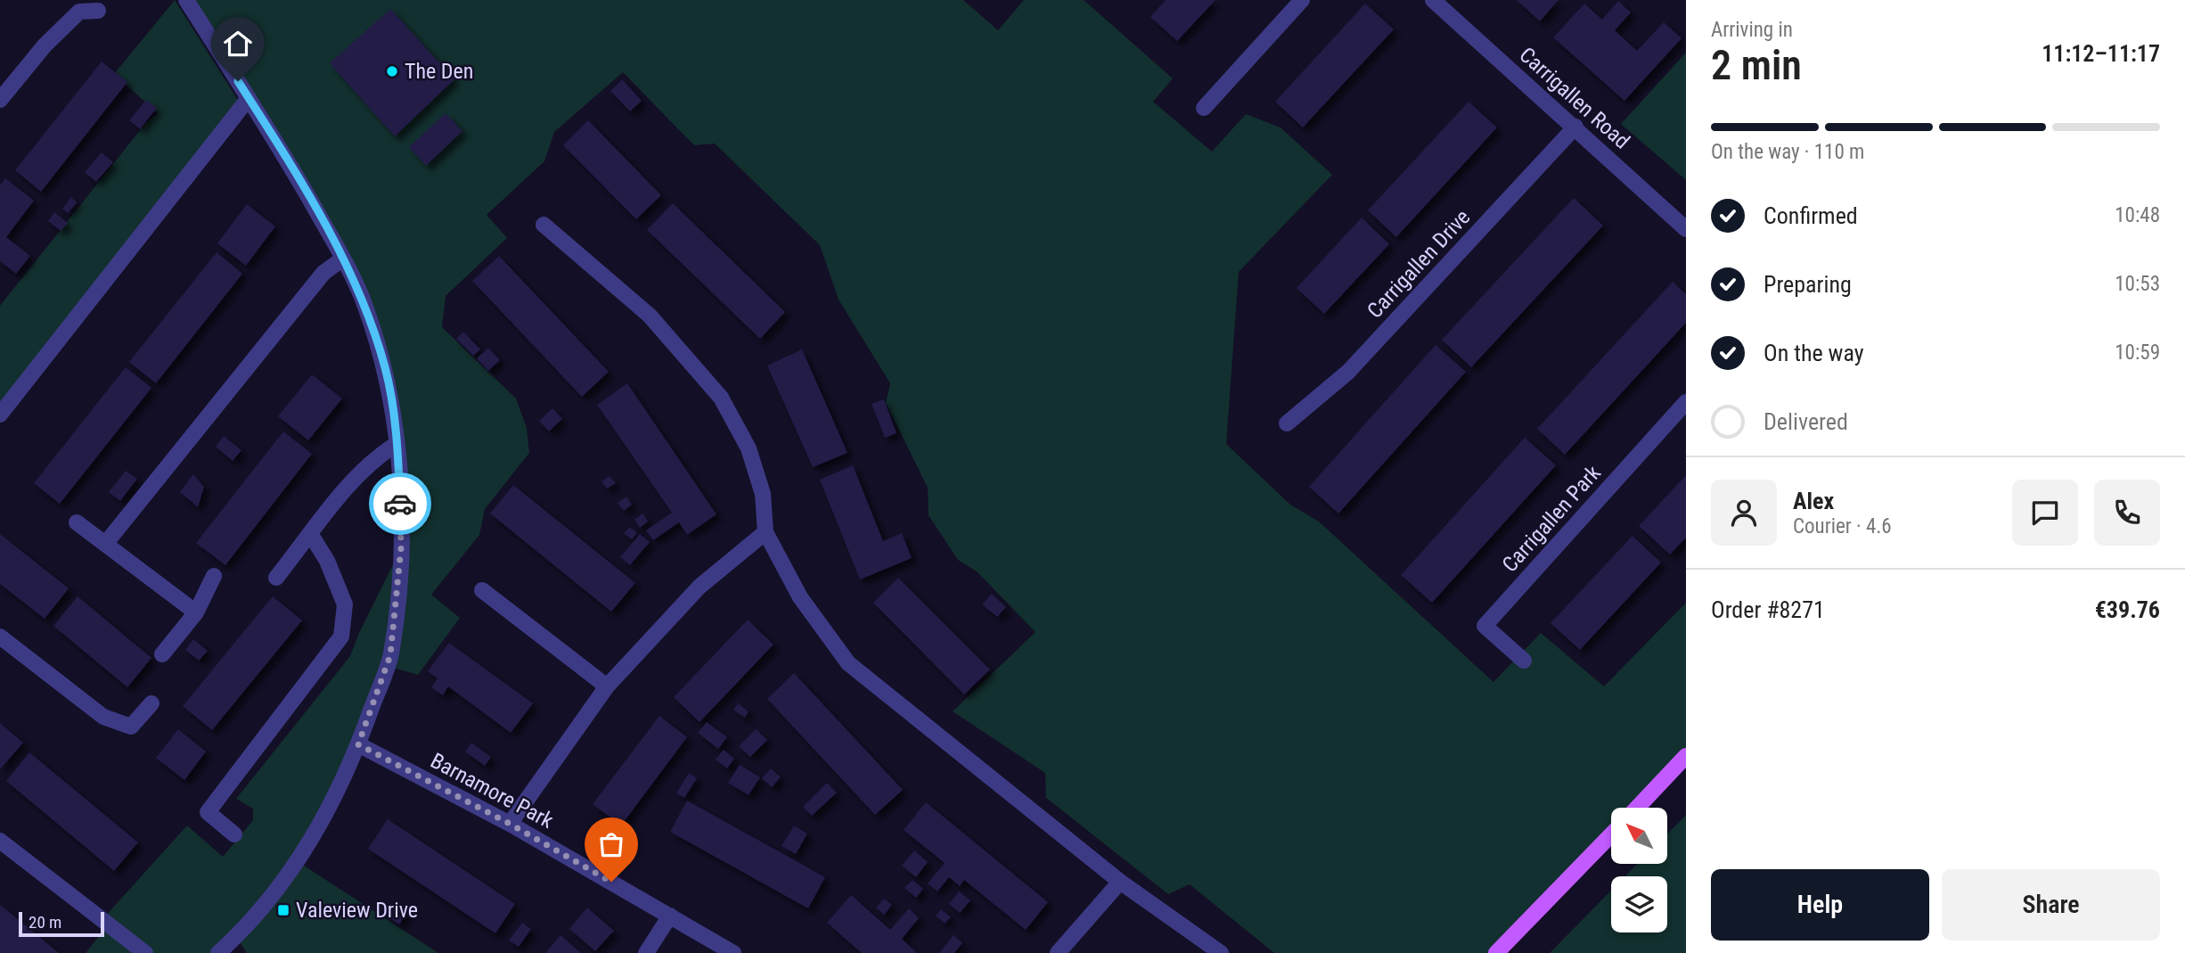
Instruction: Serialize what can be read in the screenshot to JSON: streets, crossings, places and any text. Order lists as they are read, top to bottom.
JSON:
{
  "streets": {
    "street": [
      "Carrigallen Road",
      "Carrigallen Drive",
      "Carrigallen Park",
      "Barnamore Park"
    ]
  },
  "crossings": [
    ["Carrigallen Road", "Carrigallen Drive"]
  ],
  "places": {
    "other": ["The Den"],
    "transit": ["Valeview Drive"]
  },
  "scale_bar": "20 m",
  "north": "top left",
  "page": {
    "heading": ["2 min", "Arriving in", "11:12–11:17"],
    "panel": [
      "Alex",
      "Courier · 4.6",
      "Order #8271",
      "€39.76"
    ],
    "bar": "On the way · 110 m",
    "list": [
      ["Confirmed", "10:48"],
      ["Preparing", "10:53"],
      ["On the way", "10:59"],
      "Delivered"
    ],
    "buttons": ["Help", "Share"],
    "scale": "20 m"
  }
}
